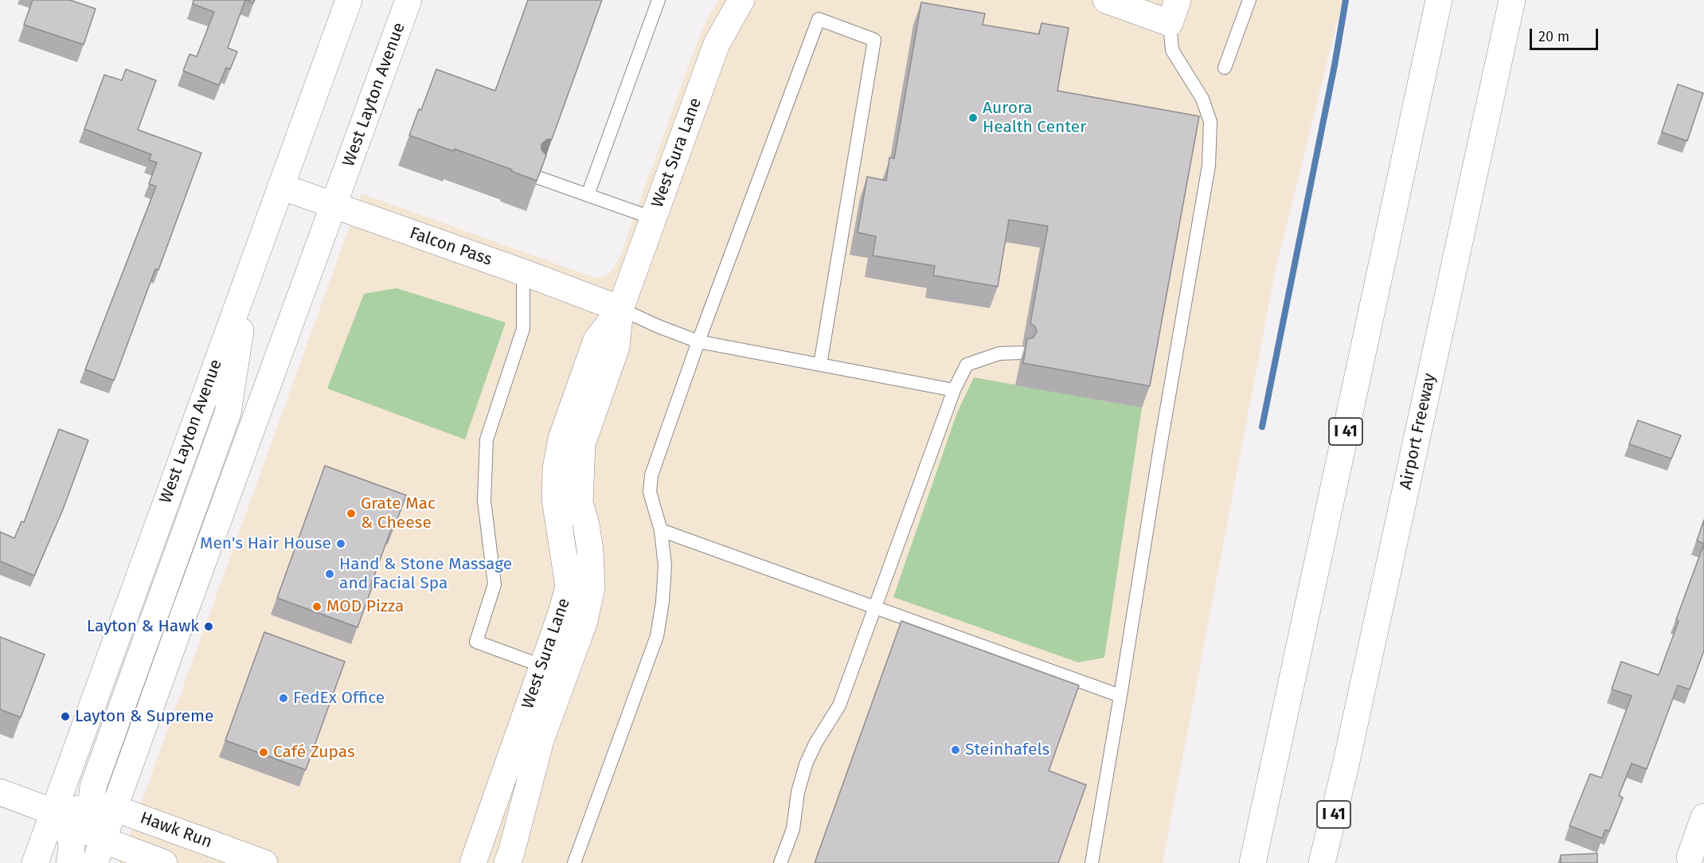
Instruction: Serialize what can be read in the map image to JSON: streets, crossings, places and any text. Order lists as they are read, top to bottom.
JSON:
{
  "streets": {
    "main road": [
      "West Layton Avenue",
      "West Sura Lane",
      "Falcon Pass",
      "I 41",
      "Airport Freeway",
      "Hawk Run"
    ]
  },
  "crossings": [
    ["West Layton Avenue", "Falcon Pass"],
    ["West Layton Avenue", "Hawk Run"],
    ["West Sura Lane", "Falcon Pass"]
  ],
  "places": [
    "Aurora Health Center",
    "Grate Mac & Cheese",
    "Men's Hair House",
    "Hand & Stone Massage and Facial Spa",
    "MOD Pizza",
    "Layton & Hawk",
    "FedEx Office",
    "Layton & Supreme",
    "Steinhafels",
    "Café Zupas"
  ],
  "scale_bar": "20 m"
}
